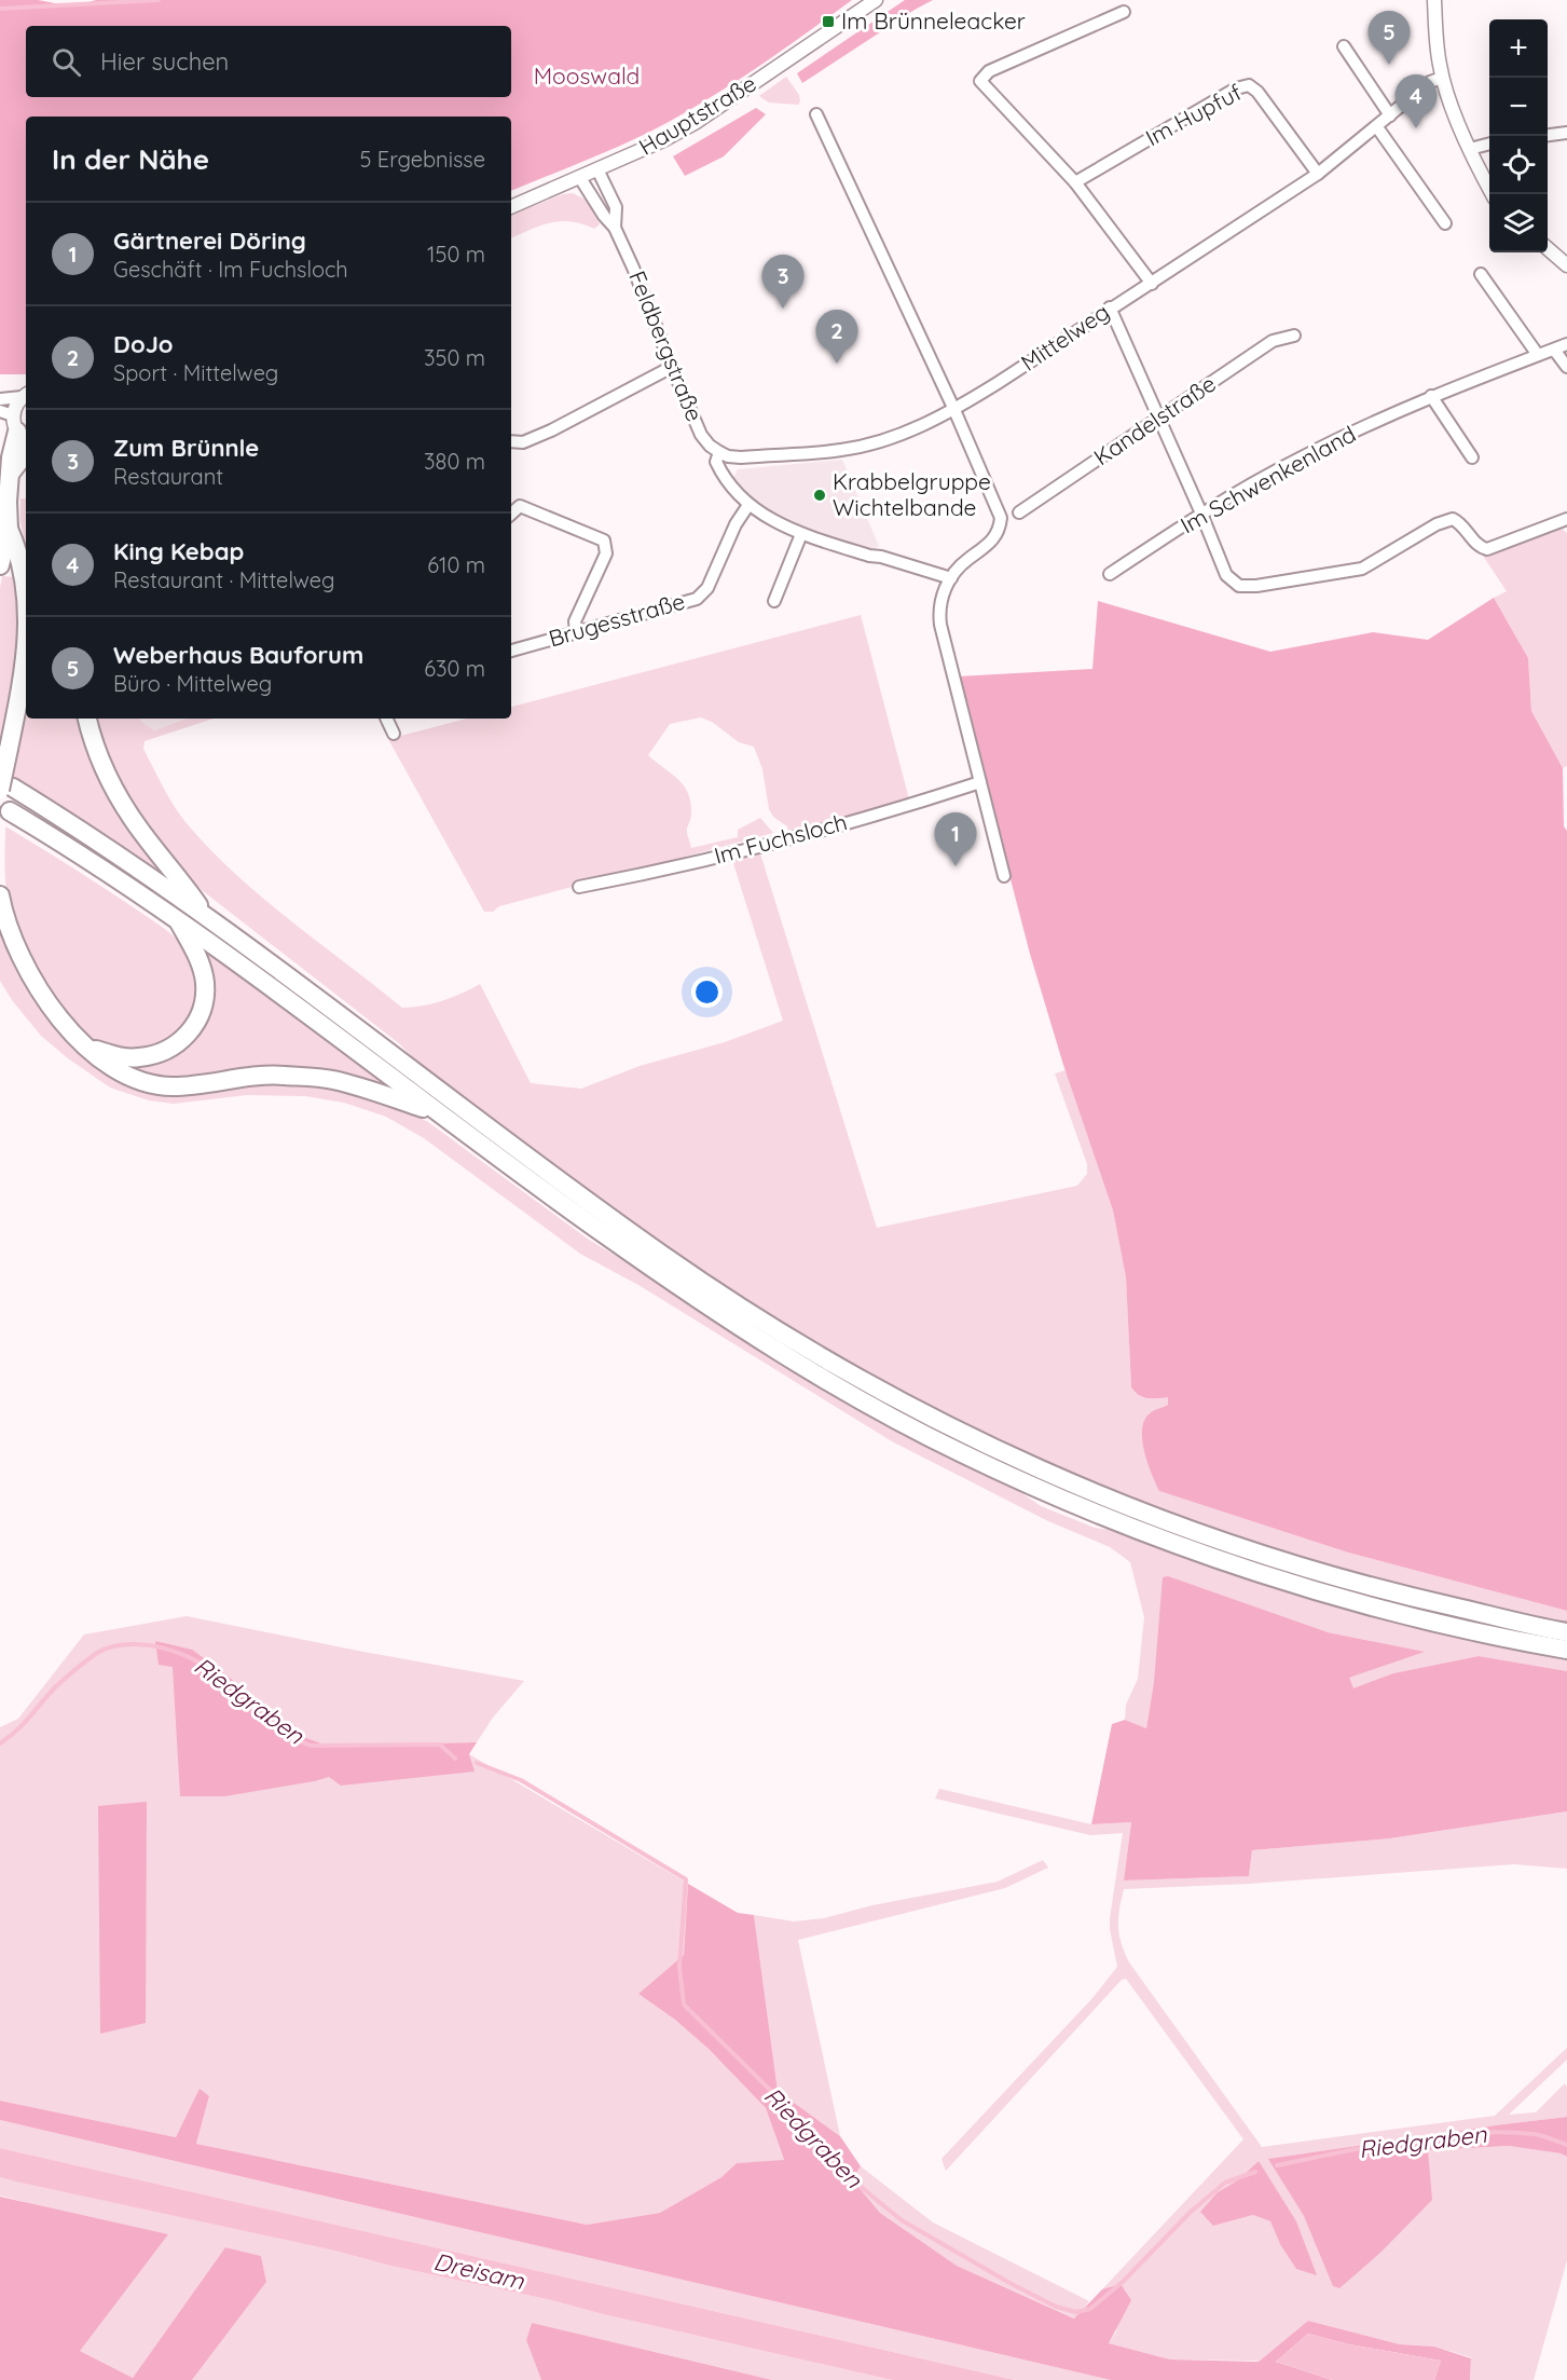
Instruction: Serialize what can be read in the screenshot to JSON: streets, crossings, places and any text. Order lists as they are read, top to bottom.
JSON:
{
  "streets": {
    "street": [
      "Hauptstraße",
      "Im Hupfuf",
      "Mittelweg",
      "Feldbergstraße",
      "Kandelstraße",
      "Im Schwenkenland",
      "Brugesstraße",
      "Im Fuchsloch"
    ]
  },
  "crossings": [
    ["Hauptstraße", "Feldbergstraße"],
    ["Im Hupfuf", "Mittelweg"],
    ["Mittelweg", "Feldbergstraße"],
    ["Feldbergstraße", "Brugesstraße"]
  ],
  "water": ["Riedgraben", "Dreisam"],
  "parks": ["Mooswald"],
  "places": {
    "transit": ["Im Brünneleacker"],
    "other": ["Krabbelgruppe Wichtelbande"]
  },
  "page": {
    "pins": [
      "5",
      "4",
      "3",
      "2",
      "1"
    ],
    "map_buttons": ["+", "−"],
    "search": "Hier suchen",
    "heading": ["In der Nähe", "5 Ergebnisse"],
    "list": [
      {
        "mark": "1",
        "name": "Gärtnerei Döring",
        "note": "Geschäft · Im Fuchsloch",
        "value": "150 m"
      },
      {
        "mark": "2",
        "name": "DoJo",
        "note": "Sport · Mittelweg",
        "value": "350 m"
      },
      {
        "mark": "3",
        "name": "Zum Brünnle",
        "note": "Restaurant",
        "value": "380 m"
      },
      {
        "mark": "4",
        "name": "King Kebap",
        "note": "Restaurant · Mittelweg",
        "value": "610 m"
      },
      {
        "mark": "5",
        "name": "Weberhaus Bauforum",
        "note": "Büro · Mittelweg",
        "value": "630 m"
      }
    ]
  }
}
